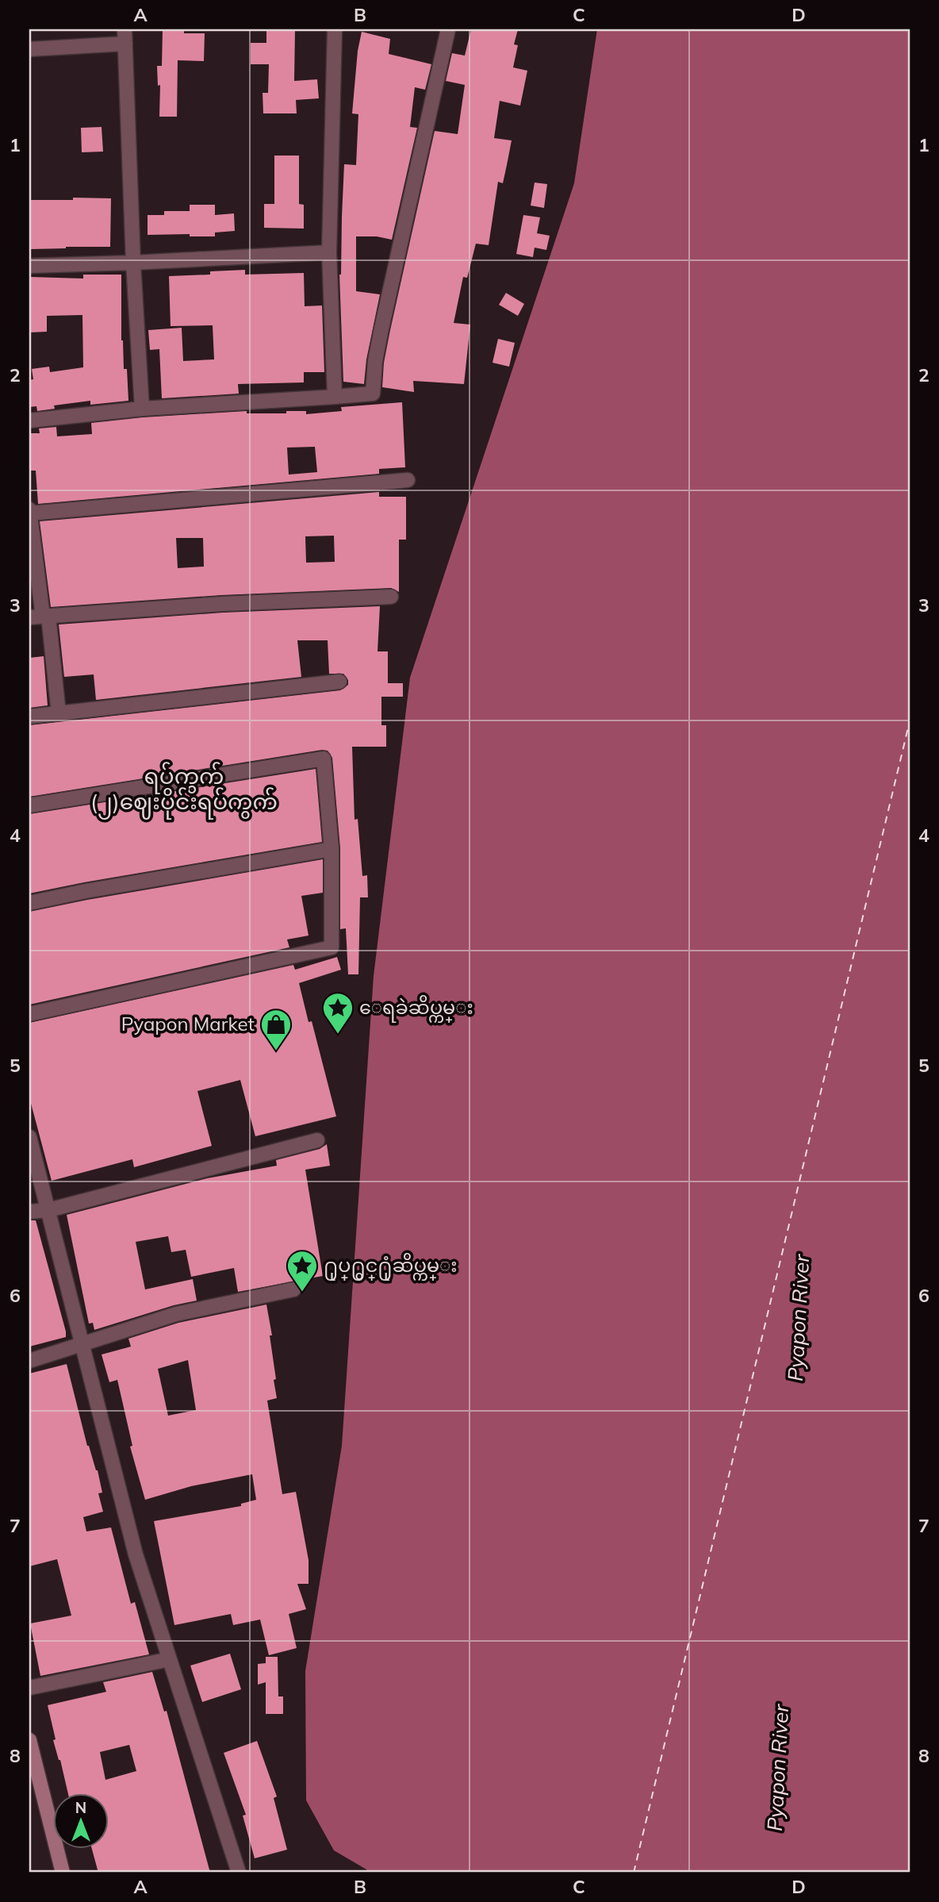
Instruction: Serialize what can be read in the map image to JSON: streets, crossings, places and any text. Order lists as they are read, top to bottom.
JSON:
{
  "districts": ["ရပ်ကွက် (၂)ဈေးပိုင်းရပ်ကွက်"],
  "water": ["Pyapon River"],
  "places": {
    "place": ["ေရခဲဆိပ္ကမ္း", "႐ုပ္႐ွင္႐ုံဆိပ္ကမ္း"],
    "shop": ["Pyapon Market"]
  },
  "north": "top",
  "grid": {
    "columns": [
      "A",
      "B",
      "C",
      "D"
    ],
    "rows": [
      "1",
      "2",
      "3",
      "4",
      "5",
      "6",
      "7",
      "8"
    ]
  }
}
